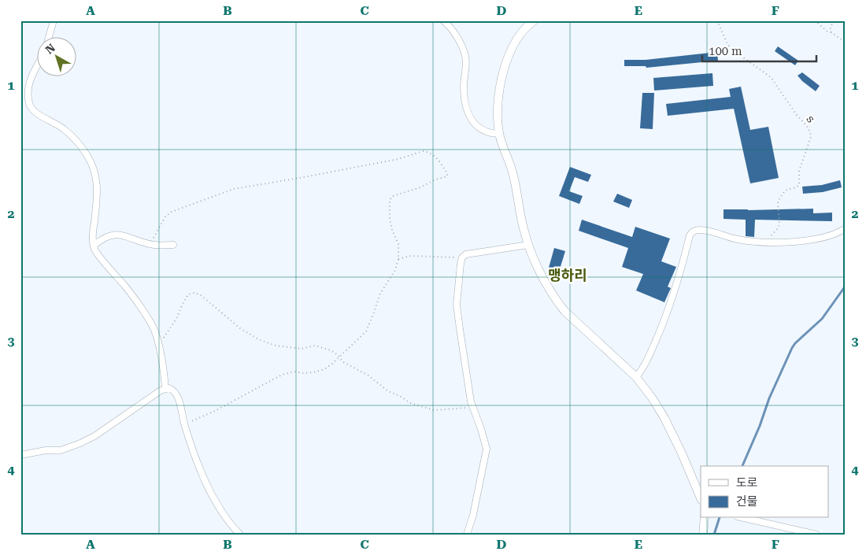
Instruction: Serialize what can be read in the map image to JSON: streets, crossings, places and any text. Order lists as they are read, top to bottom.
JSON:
{
  "streets": {
    "path": ["s"]
  },
  "districts": ["맹하리"],
  "legend": ["도로", "건물"],
  "scale_bar": "100 m",
  "north": "top left",
  "grid": {
    "columns": [
      "A",
      "B",
      "C",
      "D",
      "E",
      "F"
    ],
    "rows": [
      "1",
      "2",
      "3",
      "4"
    ]
  }
}
